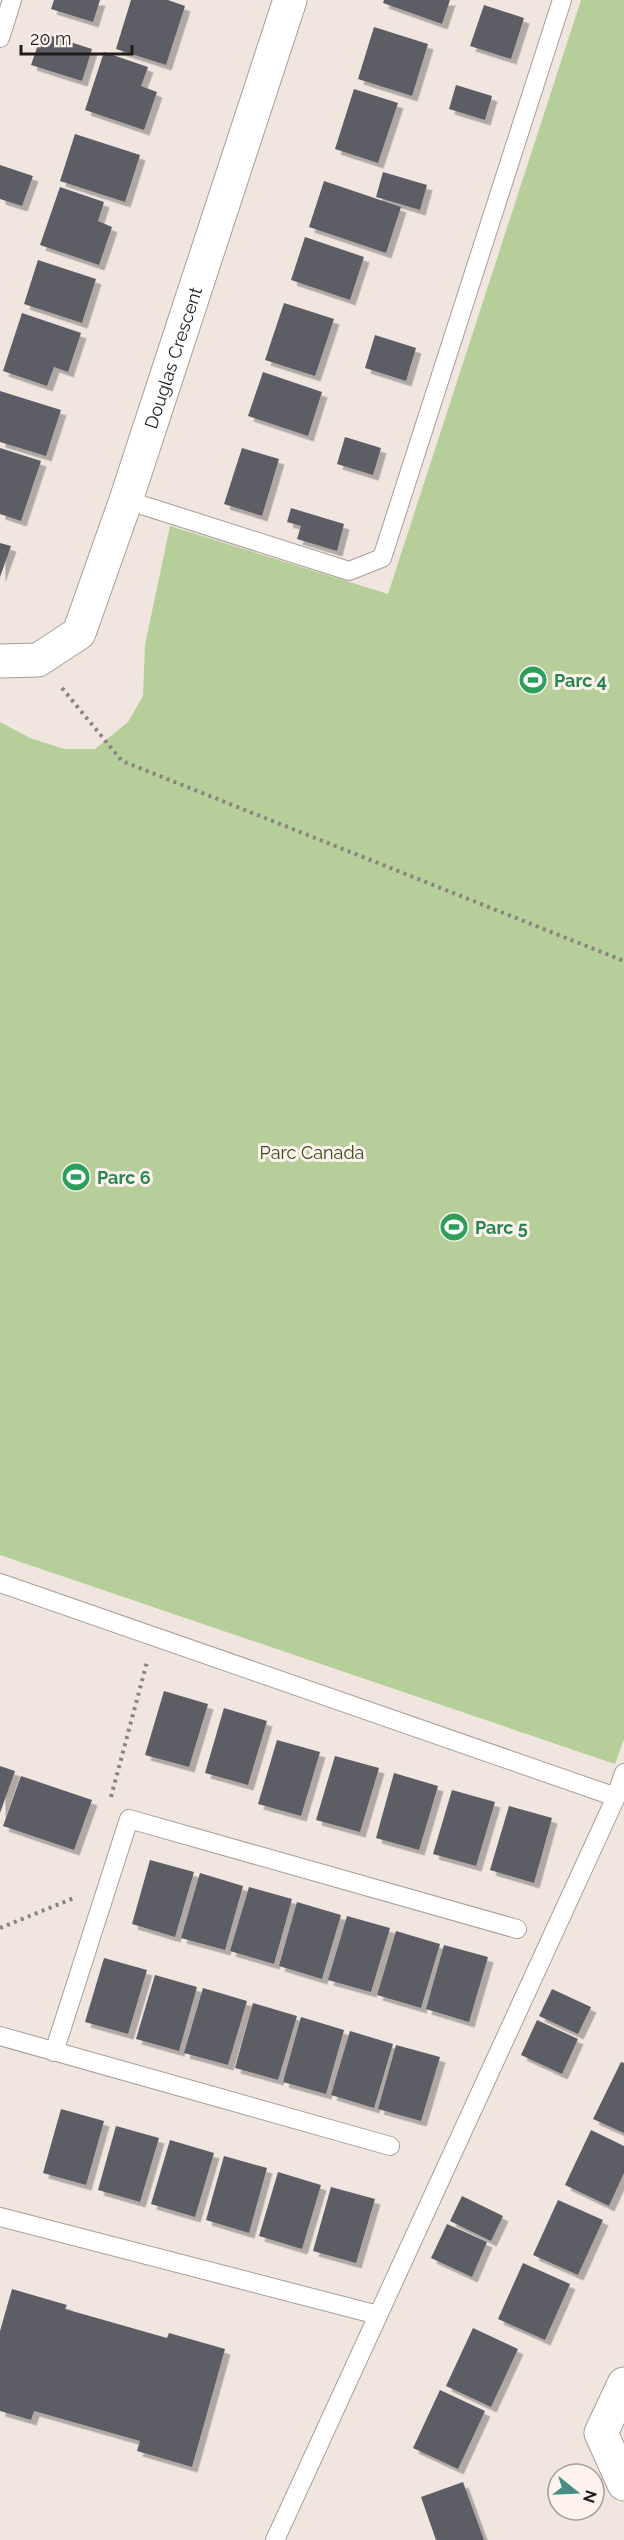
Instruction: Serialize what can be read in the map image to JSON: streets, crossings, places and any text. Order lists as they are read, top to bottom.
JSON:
{
  "streets": {
    "street": ["Douglas Crescent"]
  },
  "parks": ["Parc Canada"],
  "places": {
    "sports": ["Parc 4", "Parc 6", "Parc 5"]
  },
  "scale_bar": "20 m",
  "north": "right"
}
